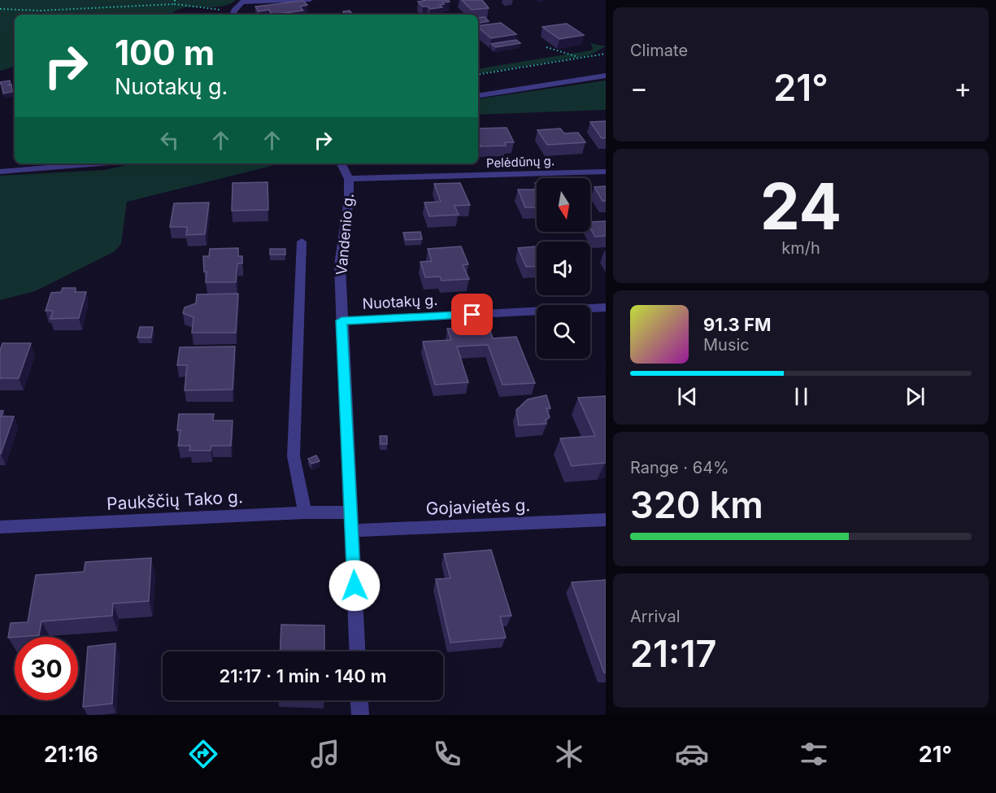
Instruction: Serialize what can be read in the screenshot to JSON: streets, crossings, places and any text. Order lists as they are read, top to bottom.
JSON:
{
  "streets": {
    "street": [
      "Pelėdūnų g.",
      "Vandenio g.",
      "Nuotakų g.",
      "Paukščių Tako g.",
      "Gojavietės g."
    ]
  },
  "crossings": [
    ["Pelėdūnų g.", "Vandenio g."],
    ["Vandenio g.", "Nuotakų g."],
    ["Vandenio g.", "Paukščių Tako g."],
    ["Vandenio g.", "Gojavietės g."]
  ],
  "north": "bottom",
  "page": {
    "tile": [
      "Climate",
      ["24", "km/h"],
      ["Range · 64%", "320 km"],
      ["Arrival", "21:17"]
    ],
    "turn": ["100 m", "Nuotakų g."],
    "heat": ["−", "21°", "+"],
    "song": ["91.3 FM", "Music"],
    "limit": "30",
    "trip": "21:17 · 1 min · 140 m",
    "tabs": ["21:16", "21°"]
  }
}
